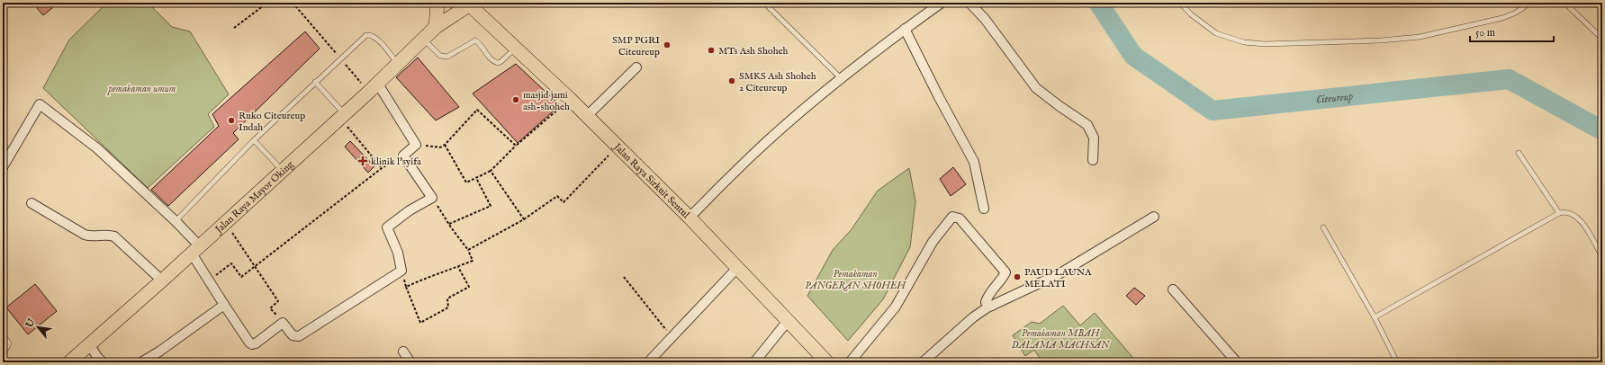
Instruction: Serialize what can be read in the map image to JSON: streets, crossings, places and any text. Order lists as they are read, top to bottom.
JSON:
{
  "streets": {
    "main road": ["Jalan Raya Sirkuit Sentul", "Jalan Raya Mayor Oking"]
  },
  "crossings": [
    ["Jalan Raya Sirkuit Sentul", "Jalan Raya Mayor Oking"]
  ],
  "water": ["Citeureup"],
  "parks": ["pemakaman umum", "Pemakaman PANGERAN SHOHEH", "Pemakaman MBAH DALAMA MACHSAN"],
  "places": {
    "other": [
      "SMP PGRI Citeureup",
      "MTs Ash Shoheh",
      "SMKS Ash Shoheh 2 Citeureup",
      "masjid jami ash-shoheh",
      "Ruko Citeureup Indah",
      "PAUD LAUNA MELATI"
    ],
    "health": ["klinik l'syifa"]
  },
  "scale_bar": "50 m",
  "north": "top left"
}
